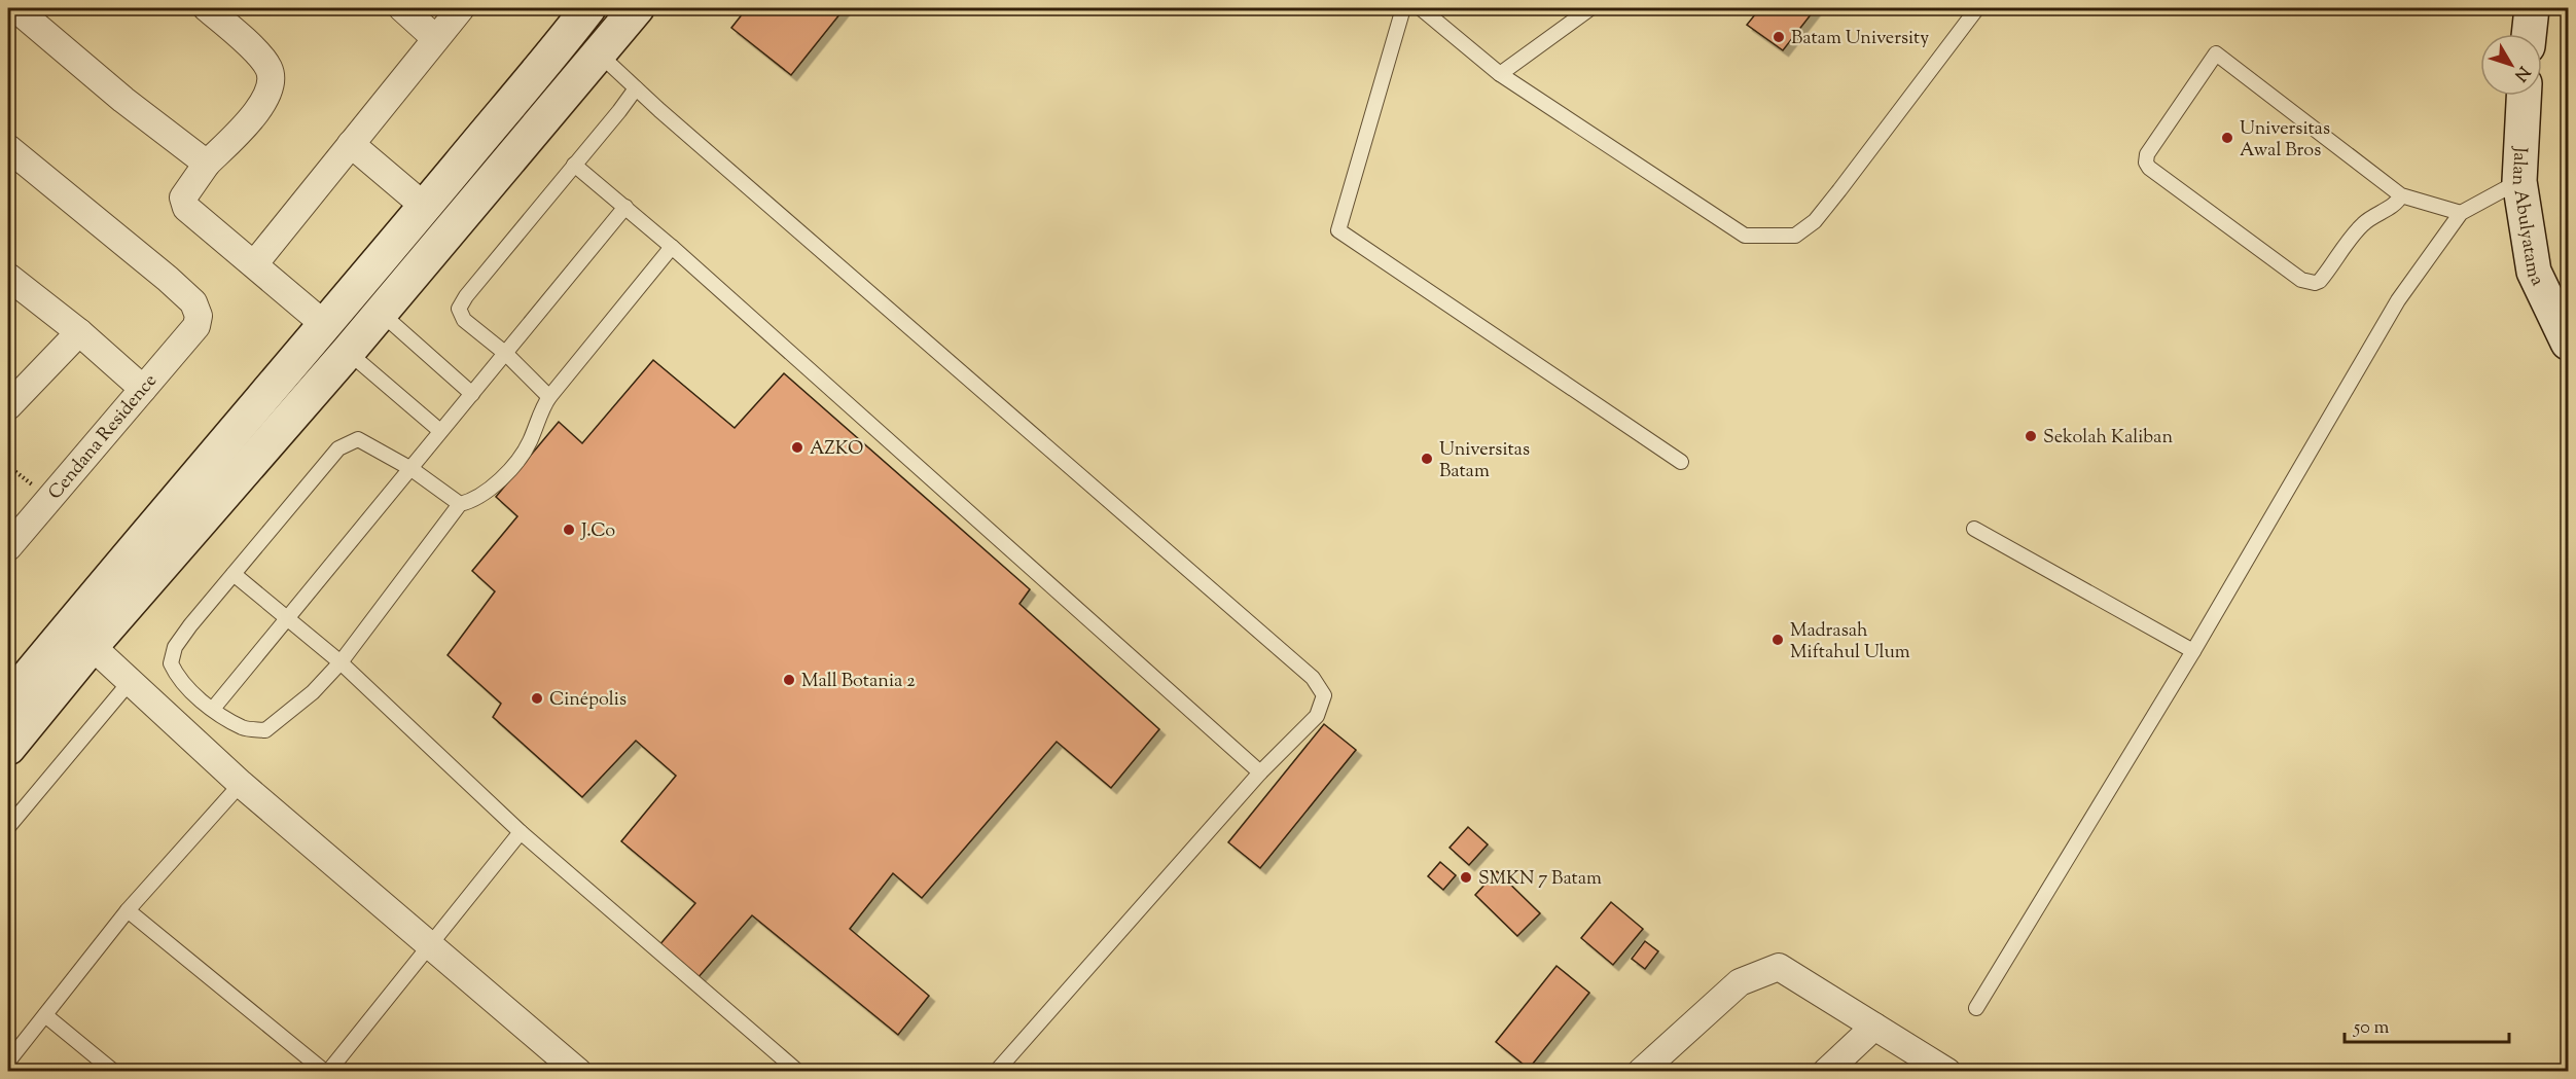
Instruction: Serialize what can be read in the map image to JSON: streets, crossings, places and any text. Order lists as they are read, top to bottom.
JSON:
{
  "streets": {
    "main road": ["Jalan Abulyatama"],
    "street": ["Cendana Residence"]
  },
  "places": [
    "Batam University",
    "Universitas Awal Bros",
    "Sekolah Kaliban",
    "AZKO",
    "Universitas Batam",
    "J.Co",
    "Madrasah Miftahul Ulum",
    "Mall Botania 2",
    "Cinépolis",
    "SMKN 7 Batam"
  ],
  "scale_bar": "50 m",
  "north": "bottom right"
}
